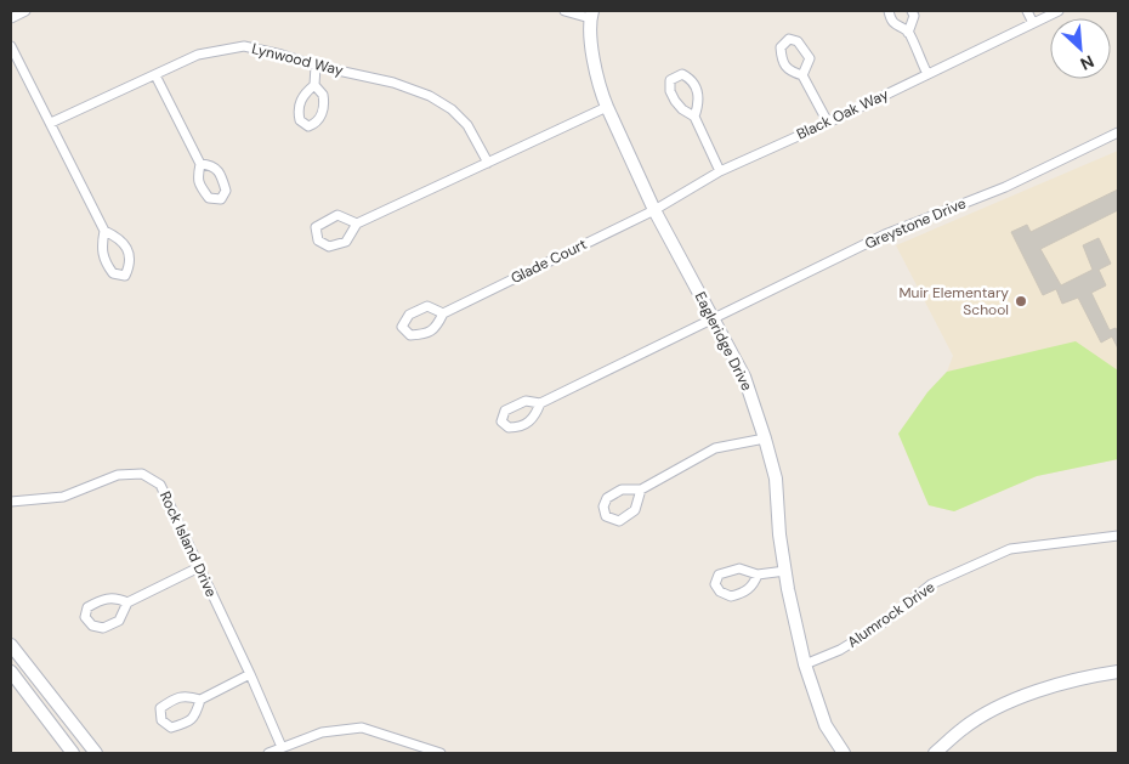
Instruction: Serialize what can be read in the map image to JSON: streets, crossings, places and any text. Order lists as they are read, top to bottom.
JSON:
{
  "streets": {
    "street": [
      "Lynwood Way",
      "Black Oak Way",
      "Greystone Drive",
      "Glade Court",
      "Eagleridge Drive",
      "Rock Island Drive",
      "Alumrock Drive"
    ]
  },
  "crossings": [
    ["Black Oak Way", "Glade Court"],
    ["Black Oak Way", "Eagleridge Drive"],
    ["Greystone Drive", "Eagleridge Drive"],
    ["Glade Court", "Eagleridge Drive"],
    ["Eagleridge Drive", "Alumrock Drive"]
  ],
  "places": ["Muir Elementary School"],
  "north": "bottom right"
}
